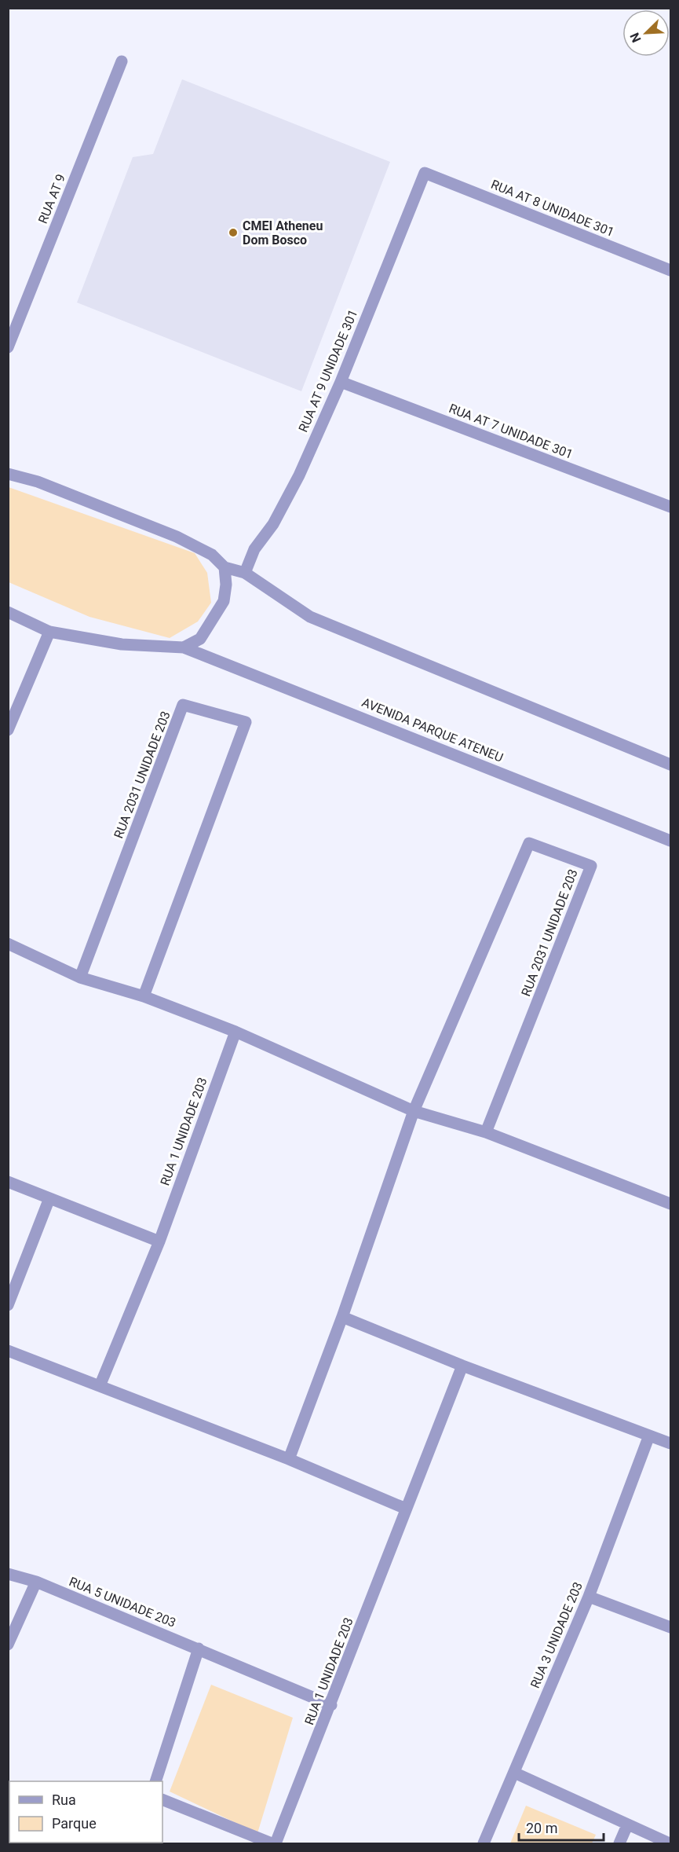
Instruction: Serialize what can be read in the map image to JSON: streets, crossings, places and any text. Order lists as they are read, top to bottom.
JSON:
{
  "streets": {
    "street": [
      "RUA AT 9",
      "RUA AT 8 UNIDADE 301",
      "RUA AT 9 UNIDADE 301",
      "RUA AT 7 UNIDADE 301",
      "AVENIDA PARQUE ATENEU",
      "RUA 2031 UNIDADE 203",
      "RUA 1 UNIDADE 203",
      "RUA 5 UNIDADE 203",
      "RUA 3 UNIDADE 203"
    ]
  },
  "crossings": [
    ["RUA AT 8 UNIDADE 301", "RUA AT 9 UNIDADE 301"],
    ["RUA AT 9 UNIDADE 301", "RUA AT 7 UNIDADE 301"],
    ["RUA 1 UNIDADE 203", "RUA 5 UNIDADE 203"]
  ],
  "places": ["CMEI Atheneu Dom Bosco"],
  "legend": ["Rua", "Parque"],
  "scale_bar": "20 m",
  "north": "bottom left"
}
